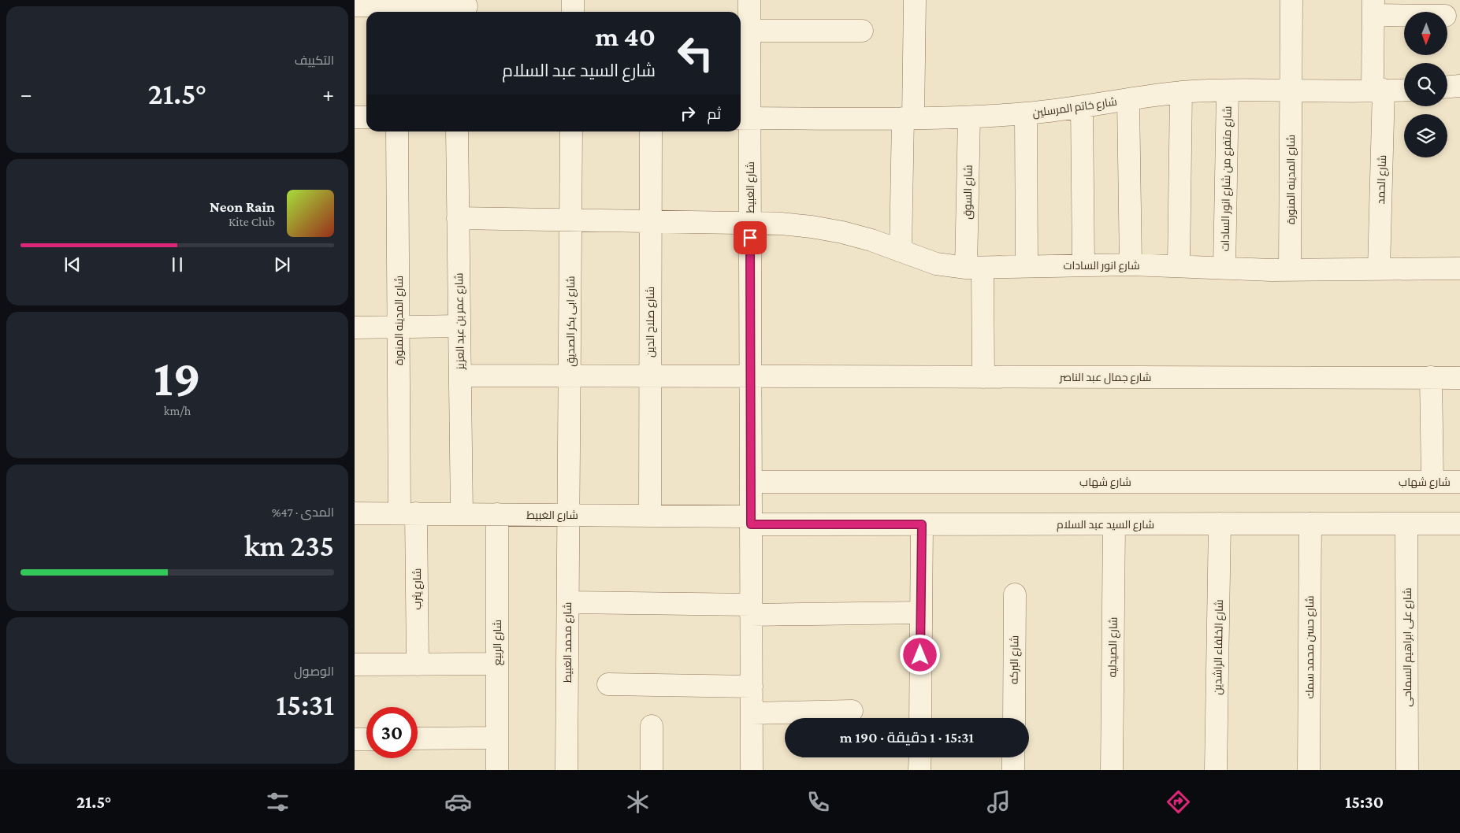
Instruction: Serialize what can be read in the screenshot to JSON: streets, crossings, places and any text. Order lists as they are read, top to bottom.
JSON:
{
  "streets": {
    "street": [
      "شارع خاتم المرسلين",
      "شارع متفرع من شارع انور السادات",
      "شارع المدينه المنورة",
      "شارع الحمد",
      "شارع الغبيط",
      "شارع السوق",
      "شارع انور السادات",
      "شارع عمر بن عبد العزيز",
      "شارع ابى بكر الصديق",
      "شارع صلاح الدين",
      "شارع جمال عبد الناصر",
      "شارع شهاب",
      "شارع السيد عبد السلام",
      "شارع يثرب",
      "شارع الربيع",
      "شارع محمد الغبيط",
      "شارع الصيدليه",
      "شارع الخلفاء الراشدين",
      "شارع حسن محمد سمك",
      "شارع على ابراهيم السماحى",
      "شارع البركه"
    ]
  },
  "crossings": [
    ["شارع خاتم المرسلين", "شارع متفرع من شارع انور السادات"],
    ["شارع خاتم المرسلين", "شارع المدينه المنورة"],
    ["شارع خاتم المرسلين", "شارع الحمد"],
    ["شارع خاتم المرسلين", "شارع الغبيط"],
    ["شارع خاتم المرسلين", "شارع السوق"],
    ["شارع متفرع من شارع انور السادات", "شارع انور السادات"],
    ["شارع المدينه المنورة", "شارع الغبيط"],
    ["شارع المدينه المنورة", "شارع انور السادات"],
    ["شارع المدينه المنورة", "شارع يثرب"],
    ["شارع الحمد", "شارع انور السادات"],
    ["شارع الغبيط", "شارع انور السادات"],
    ["شارع الغبيط", "شارع عمر بن عبد العزيز"],
    ["شارع الغبيط", "شارع ابى بكر الصديق"],
    ["شارع الغبيط", "شارع صلاح الدين"],
    ["شارع الغبيط", "شارع جمال عبد الناصر"],
    ["شارع الغبيط", "شارع شهاب"],
    ["شارع الغبيط", "شارع السيد عبد السلام"],
    ["شارع الغبيط", "شارع يثرب"],
    ["شارع الغبيط", "شارع الربيع"],
    ["شارع الغبيط", "شارع محمد الغبيط"],
    ["شارع السوق", "شارع انور السادات"],
    ["شارع السوق", "شارع جمال عبد الناصر"],
    ["شارع انور السادات", "شارع عمر بن عبد العزيز"],
    ["شارع انور السادات", "شارع ابى بكر الصديق"],
    ["شارع انور السادات", "شارع صلاح الدين"],
    ["شارع عمر بن عبد العزيز", "شارع جمال عبد الناصر"],
    ["شارع ابى بكر الصديق", "شارع جمال عبد الناصر"],
    ["شارع ابى بكر الصديق", "شارع محمد الغبيط"],
    ["شارع صلاح الدين", "شارع جمال عبد الناصر"],
    ["شارع السيد عبد السلام", "شارع الصيدليه"],
    ["شارع السيد عبد السلام", "شارع الخلفاء الراشدين"],
    ["شارع السيد عبد السلام", "شارع حسن محمد سمك"],
    ["شارع السيد عبد السلام", "شارع على ابراهيم السماحى"]
  ],
  "north": "bottom",
  "page": {
    "tile": [
      "التكييف",
      ["19", "km/h"],
      ["المدى · 47%", "235 km"],
      ["الوصول", "15:31"]
    ],
    "turn": ["40 m", "شارع السيد عبد السلام"],
    "heat": ["−", "21.5°", "+"],
    "then": "ثم",
    "song": ["Neon Rain", "Kite Club"],
    "limit": "30",
    "trip": "15:31 · 1 دقيقة · 190 m",
    "tabs": ["15:30", "21.5°"]
  }
}
